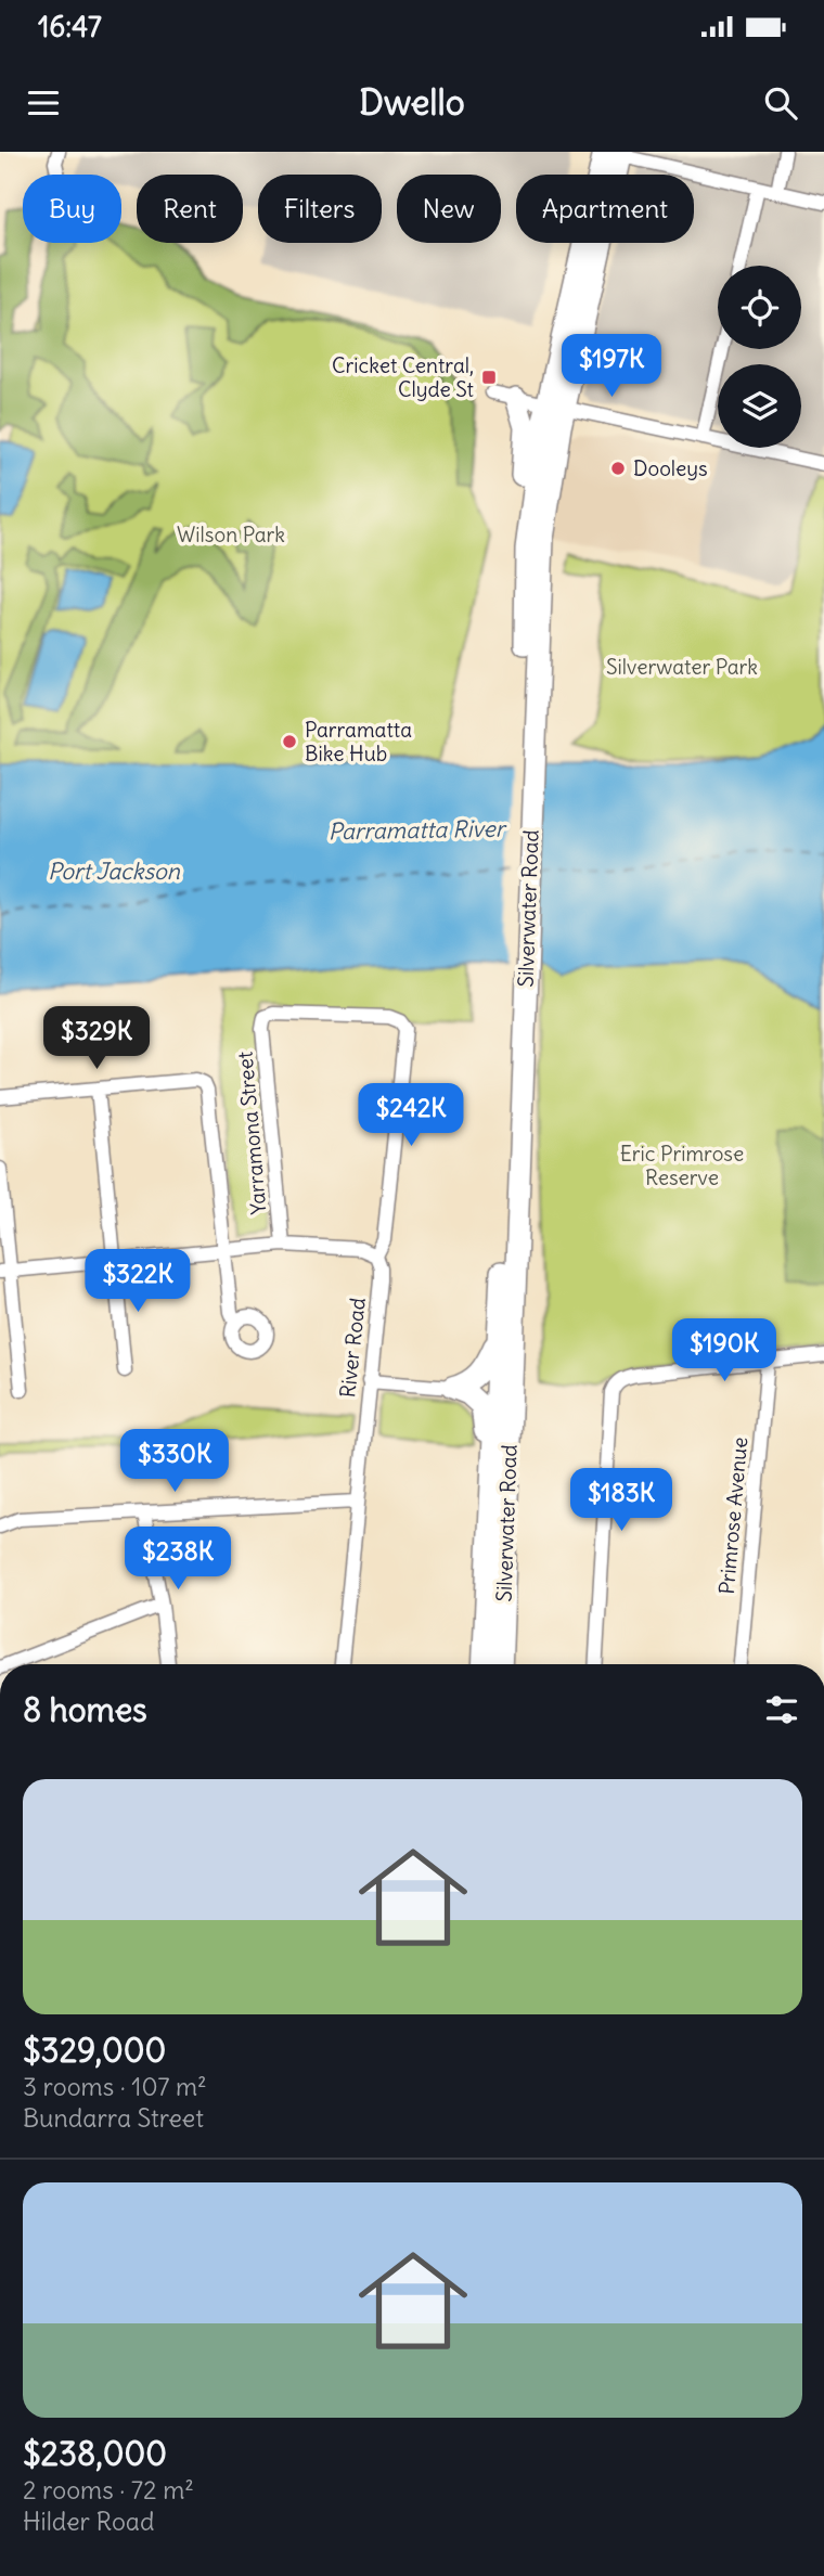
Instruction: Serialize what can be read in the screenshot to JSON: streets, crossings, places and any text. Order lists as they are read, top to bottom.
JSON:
{
  "streets": {
    "highway": ["Silverwater Road"],
    "street": ["Yarramona Street", "River Road", "Primrose Avenue"]
  },
  "crossings": [
    ["Yarramona Street", "River Road"]
  ],
  "water": ["Parramatta River", "Port Jackson"],
  "parks": ["Wilson Park", "Silverwater Park", "Eric Primrose Reserve"],
  "places": {
    "transit": ["Cricket Central, Clyde St"],
    "other": ["Dooleys", "Parramatta Bike Hub"]
  },
  "page": {
    "status": "16:47",
    "header": "Dwello",
    "chip": [
      "Buy",
      "Rent",
      "Filters",
      "New",
      "Apartment"
    ],
    "price": [
      "$197K",
      "$329K",
      "$242K",
      "$322K",
      "$190K",
      "$330K",
      "$183K",
      "$238K"
    ],
    "heading": "8 homes",
    "list": [
      {
        "name": "$329,000",
        "note": "3 rooms · 107 m² · Bundarra Street"
      },
      {
        "name": "$238,000",
        "note": "2 rooms · 72 m² · Hilder Road"
      }
    ]
  }
}
